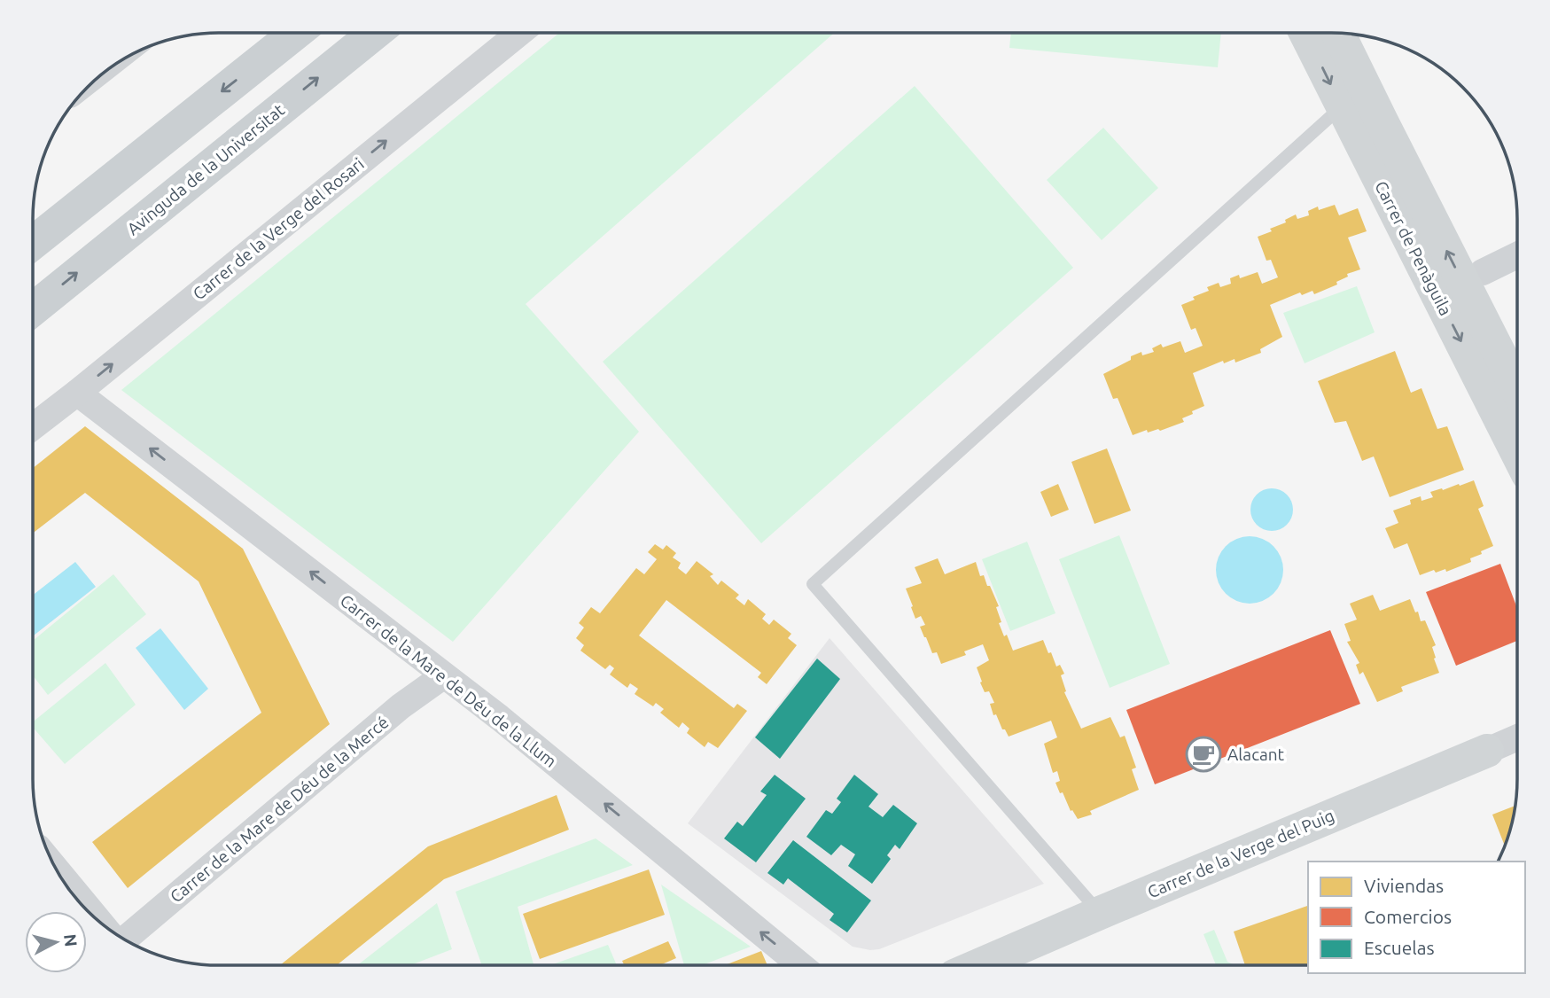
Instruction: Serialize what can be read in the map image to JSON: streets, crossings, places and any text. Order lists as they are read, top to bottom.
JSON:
{
  "streets": {
    "main road": ["Avinguda de la Universitat"],
    "street": [
      "Carrer de la Verge del Rosari",
      "Carrer de Penàguila",
      "Carrer de la Mare de Déu de la Llum",
      "Carrer de la Mare de Déu de la Mercé",
      "Carrer de la Verge del Puig"
    ]
  },
  "crossings": [
    ["Carrer de la Verge del Rosari", "Carrer de la Mare de Déu de la Llum"],
    ["Carrer de la Mare de Déu de la Llum", "Carrer de la Mare de Déu de la Mercé"]
  ],
  "one_way": ["Carrer de la Verge del Rosari", "Carrer de la Mare de Déu de la Llum"],
  "places": {
    "cafe": ["Alacant"]
  },
  "legend": ["Viviendas", "Comercios", "Escuelas"],
  "north": "right"
}
